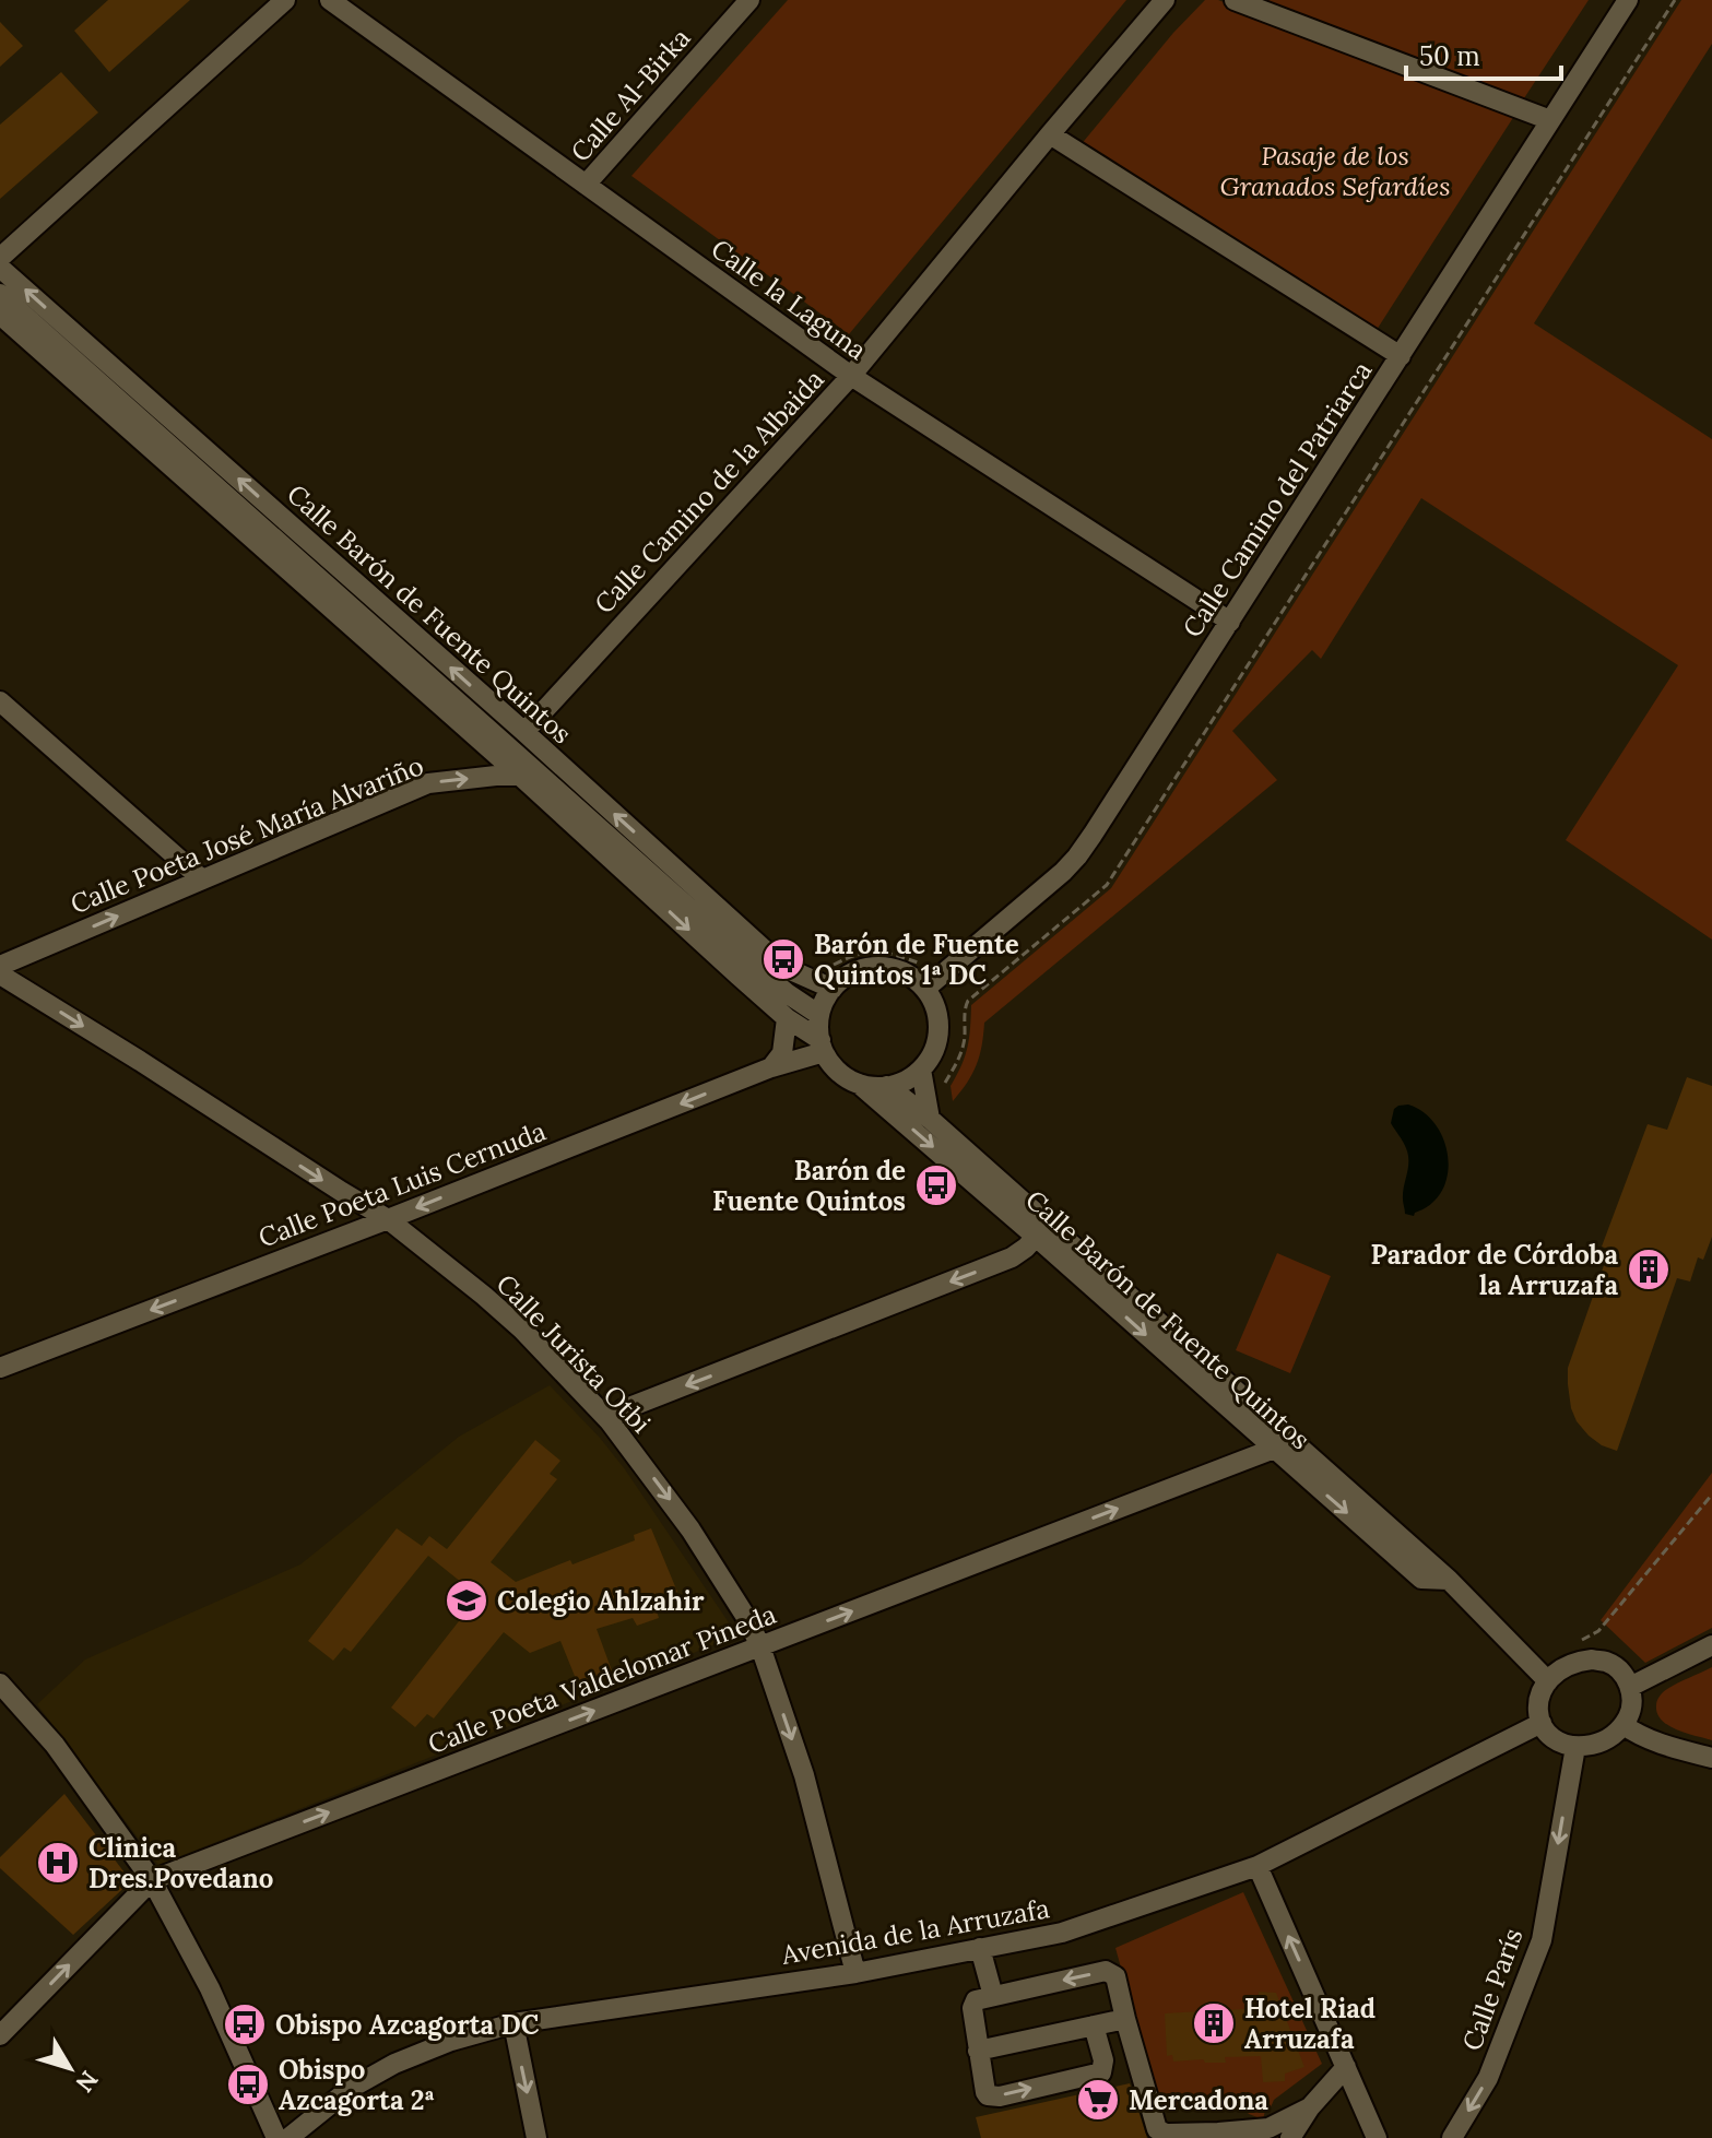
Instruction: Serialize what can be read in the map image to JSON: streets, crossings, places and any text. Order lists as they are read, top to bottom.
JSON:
{
  "streets": {
    "street": [
      "Calle Al-Birka",
      "Calle la Laguna",
      "Calle Camino de la Albaida",
      "Calle Camino del Patriarca",
      "Calle Barón de Fuente Quintos",
      "Calle Poeta José María Alvariño",
      "Calle Poeta Luis Cernuda",
      "Calle Jurista Otbi",
      "Calle Poeta Valdelomar Pineda",
      "Avenida de la Arruzafa",
      "Calle París"
    ]
  },
  "crossings": [
    ["Calle Al-Birka", "Calle la Laguna"],
    ["Calle la Laguna", "Calle Camino de la Albaida"],
    ["Calle la Laguna", "Calle Camino del Patriarca"],
    ["Calle Camino de la Albaida", "Calle Barón de Fuente Quintos"],
    ["Calle Camino del Patriarca", "Calle Barón de Fuente Quintos"],
    ["Calle Camino del Patriarca", "Calle Poeta Luis Cernuda"],
    ["Calle Barón de Fuente Quintos", "Calle Poeta Luis Cernuda"],
    ["Calle Barón de Fuente Quintos", "Calle Poeta Valdelomar Pineda"],
    ["Calle Barón de Fuente Quintos", "Avenida de la Arruzafa"],
    ["Calle Barón de Fuente Quintos", "Calle París"],
    ["Calle Poeta Luis Cernuda", "Calle Jurista Otbi"],
    ["Calle Jurista Otbi", "Calle Poeta Valdelomar Pineda"],
    ["Calle Jurista Otbi", "Avenida de la Arruzafa"],
    ["Avenida de la Arruzafa", "Calle París"]
  ],
  "one_way": [
    "Calle Poeta José María Alvariño",
    "Calle Poeta Luis Cernuda",
    "Calle Jurista Otbi",
    "Calle Poeta Valdelomar Pineda",
    "Calle París"
  ],
  "parks": ["Pasaje de los Granados Sefardíes"],
  "places": {
    "bus stop": [
      "Barón de Fuente Quintos 1ª DC",
      "Barón de Fuente Quintos",
      "Obispo Azcagorta DC",
      "Obispo Azcagorta 2ª"
    ],
    "building": ["Parador de Córdoba la Arruzafa", "Hotel Riad Arruzafa"],
    "school or university": ["Colegio Ahlzahir"],
    "hospital": ["Clinica Dres.Povedano"],
    "supermarket": ["Mercadona"]
  },
  "scale_bar": "50 m",
  "north": "bottom right"
}
